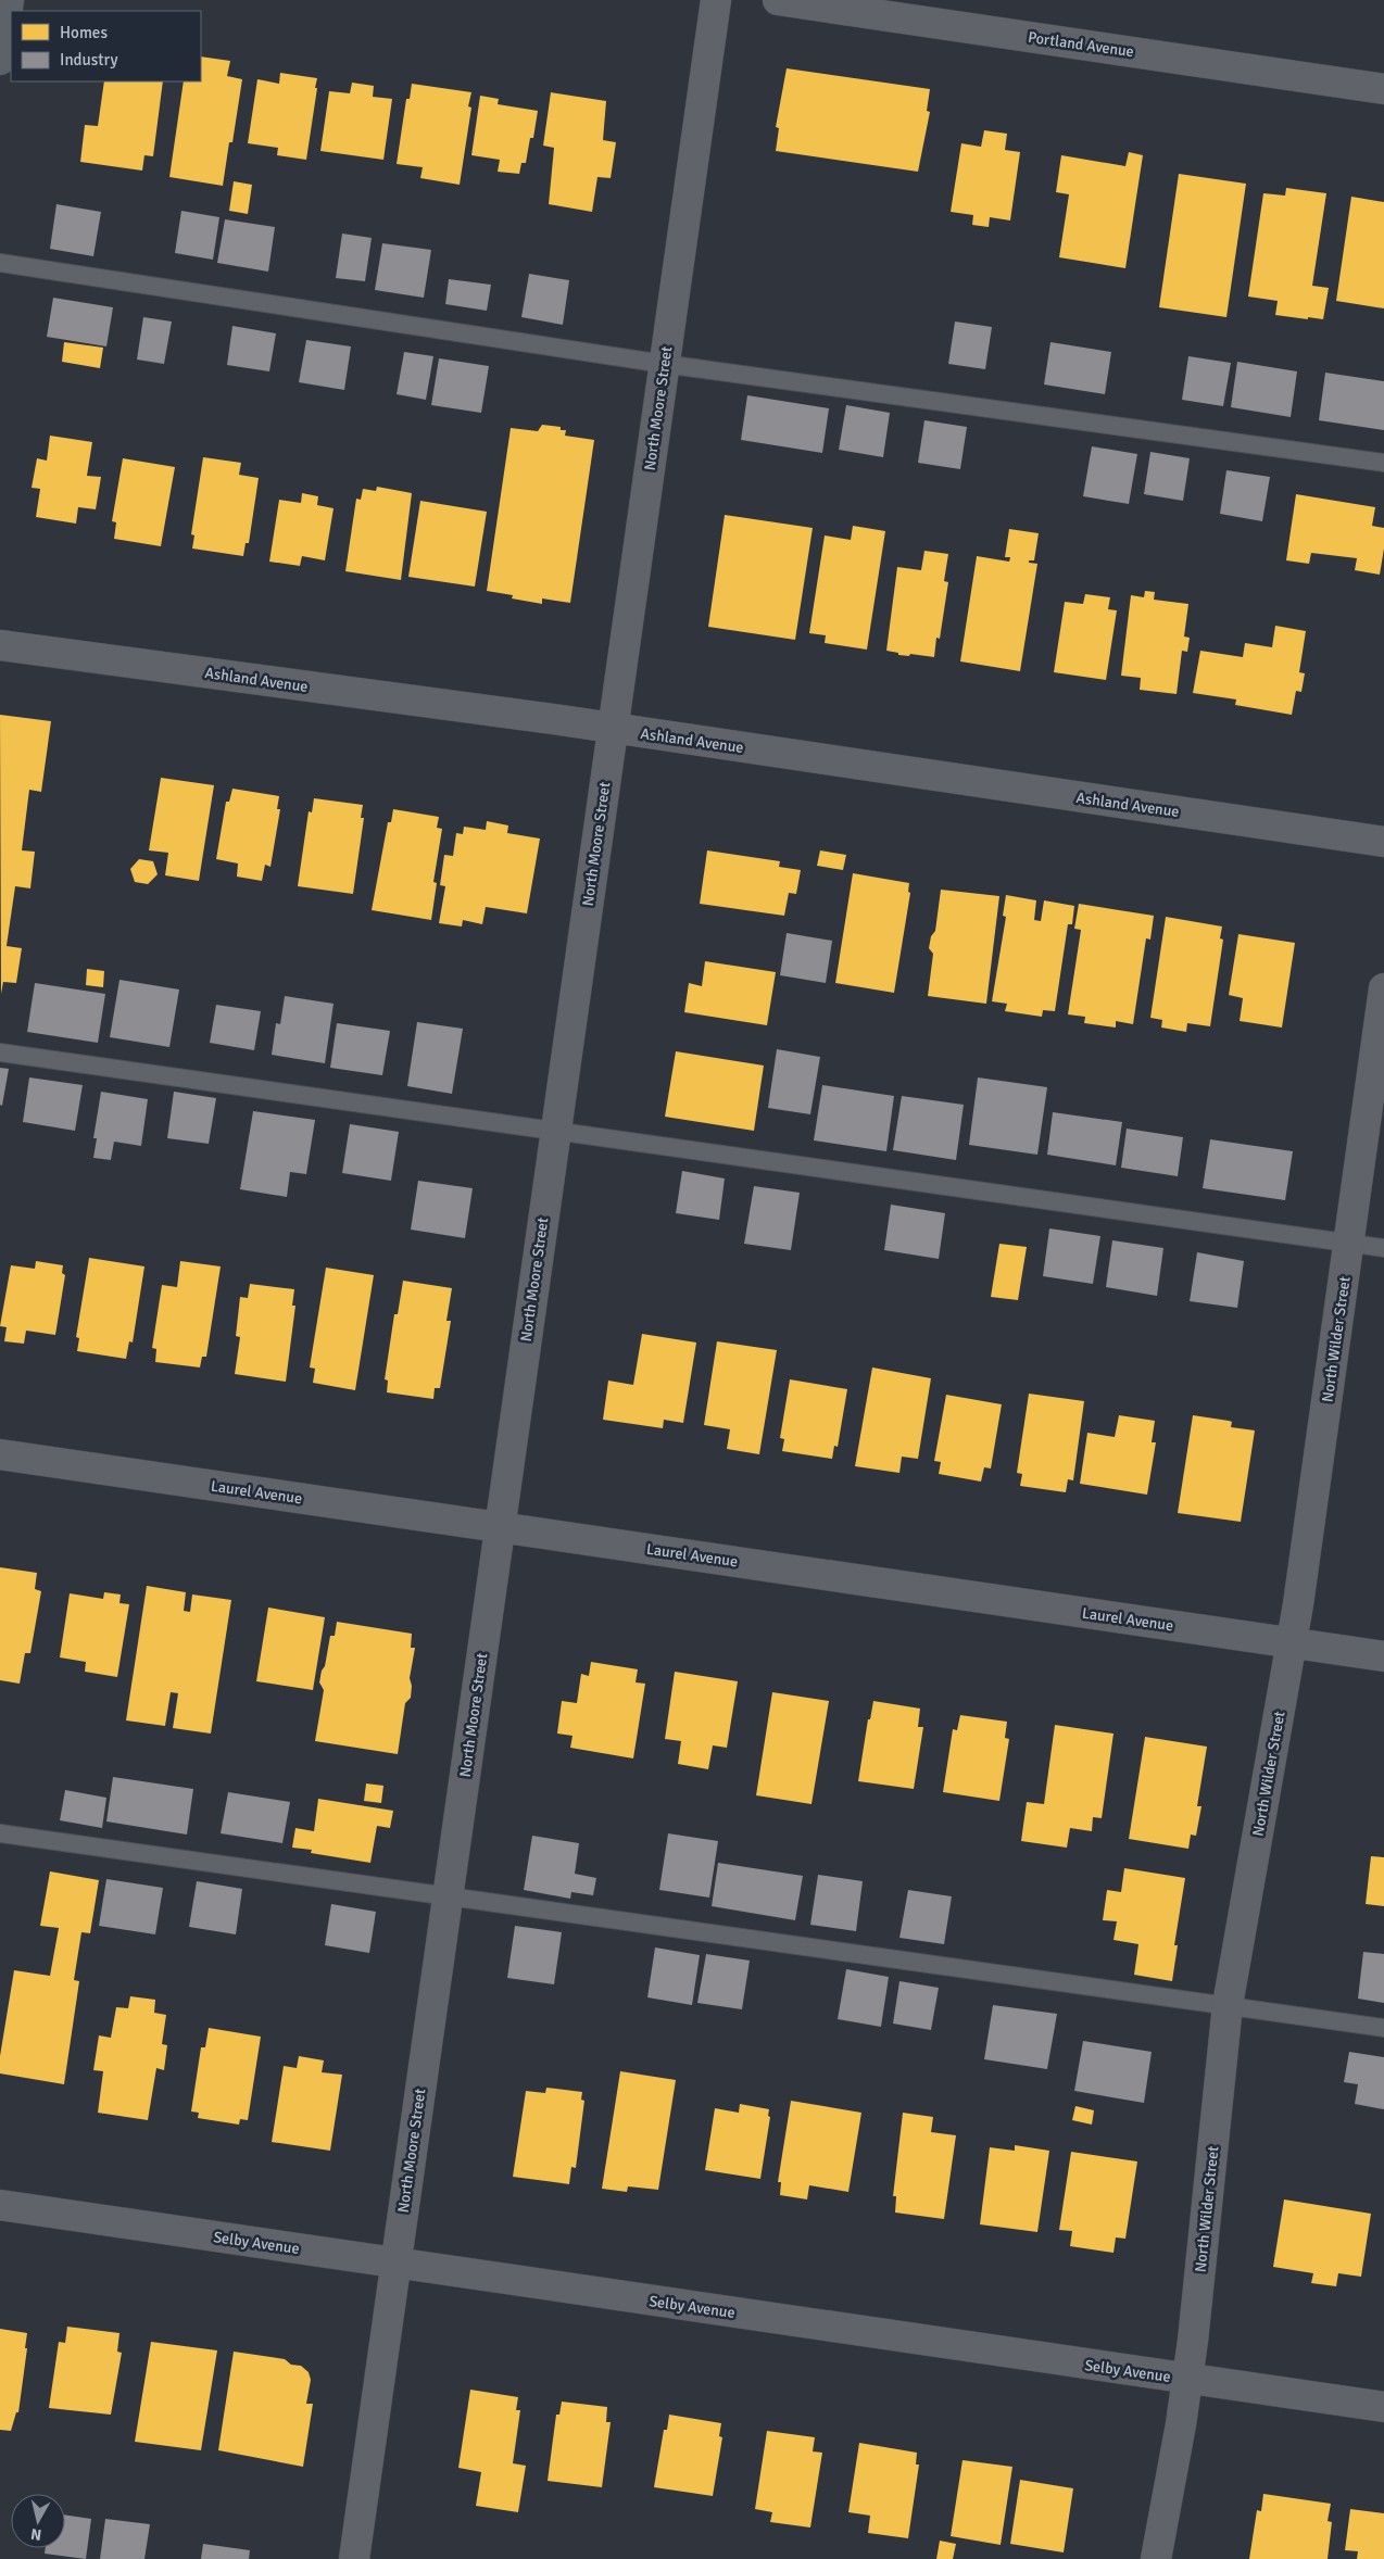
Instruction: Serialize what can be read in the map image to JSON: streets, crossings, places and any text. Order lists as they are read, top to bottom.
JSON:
{
  "streets": {
    "street": [
      "Portland Avenue",
      "North Moore Street",
      "Ashland Avenue",
      "North Wilder Street",
      "Laurel Avenue",
      "Selby Avenue"
    ]
  },
  "crossings": [
    ["North Moore Street", "Ashland Avenue"],
    ["North Moore Street", "Laurel Avenue"],
    ["North Moore Street", "Selby Avenue"],
    ["North Wilder Street", "Laurel Avenue"],
    ["North Wilder Street", "Selby Avenue"]
  ],
  "legend": ["Homes", "Industry"],
  "north": "bottom"
}
